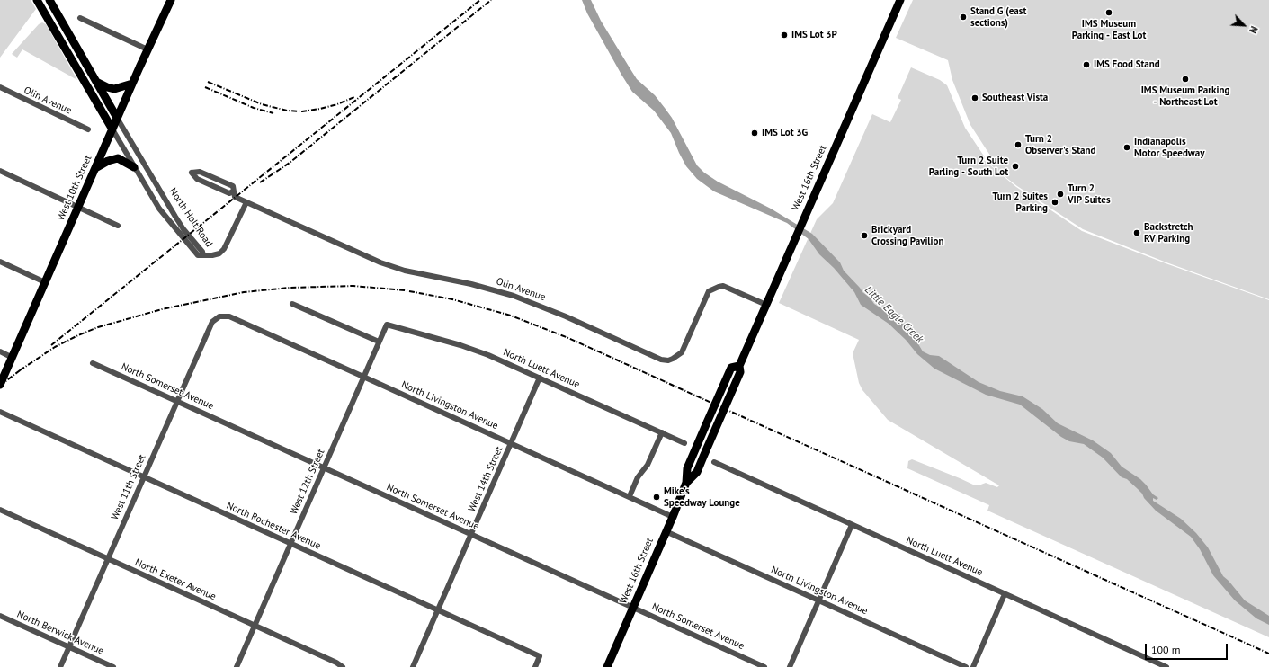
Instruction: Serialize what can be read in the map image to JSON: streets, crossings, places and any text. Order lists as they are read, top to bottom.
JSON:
{
  "streets": {
    "main road": ["West 16th Street", "West 10th Street", "North Holt Road"],
    "street": [
      "Olin Avenue",
      "North Luett Avenue",
      "North Somerset Avenue",
      "North Livingston Avenue",
      "West 14th Street",
      "West 12th Street",
      "West 11th Street",
      "North Rochester Avenue",
      "North Exeter Avenue",
      "North Berwick Avenue"
    ]
  },
  "crossings": [
    ["Olin Avenue", "West 16th Street"],
    ["West 16th Street", "North Somerset Avenue"],
    ["West 16th Street", "North Livingston Avenue"],
    ["West 10th Street", "North Holt Road"],
    ["North Luett Avenue", "West 14th Street"],
    ["North Luett Avenue", "West 12th Street"],
    ["North Somerset Avenue", "West 14th Street"],
    ["North Somerset Avenue", "West 12th Street"],
    ["North Somerset Avenue", "West 11th Street"],
    ["North Livingston Avenue", "West 14th Street"],
    ["North Livingston Avenue", "West 12th Street"],
    ["North Livingston Avenue", "West 11th Street"],
    ["West 14th Street", "North Rochester Avenue"],
    ["West 12th Street", "North Rochester Avenue"],
    ["West 12th Street", "North Exeter Avenue"],
    ["West 11th Street", "North Rochester Avenue"],
    ["West 11th Street", "North Exeter Avenue"],
    ["West 11th Street", "North Berwick Avenue"]
  ],
  "water": ["Little Eagle Creek"],
  "places": [
    "IMS Museum Parking - East Lot",
    "Stand G (east sections)",
    "IMS Lot 3P",
    "IMS Food Stand",
    "IMS Museum Parking - Northeast Lot",
    "Southeast Vista",
    "IMS Lot 3G",
    "Turn 2 Observer's Stand",
    "Indianapolis Motor Speedway",
    "Turn 2 Suite Parling - South Lot",
    "Turn 2 VIP Suites",
    "Turn 2 Suites Parking",
    "Backstretch RV Parking",
    "Brickyard Crossing Pavilion",
    "Mike's Speedway Lounge"
  ],
  "scale_bar": "100 m",
  "north": "bottom right"
}
